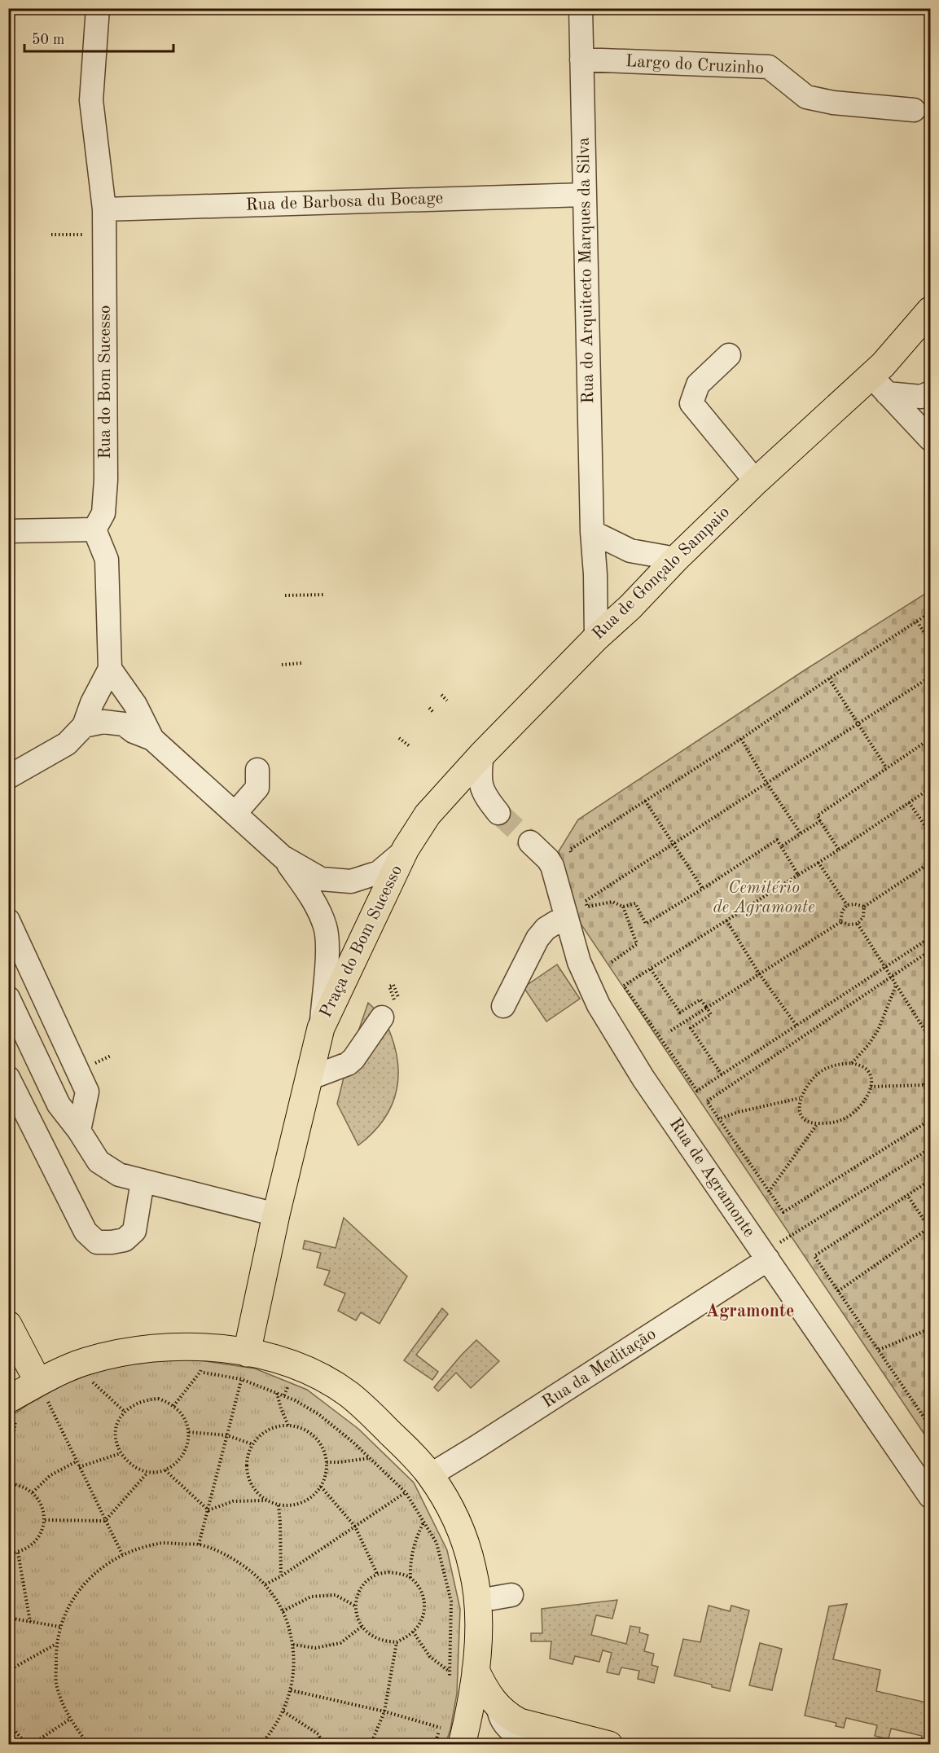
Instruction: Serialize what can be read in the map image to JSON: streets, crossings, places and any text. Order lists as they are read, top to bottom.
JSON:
{
  "streets": {
    "main road": ["Rua de Gonçalo Sampaio", "Praça do Bom Sucesso"],
    "street": [
      "Largo do Cruzinho",
      "Rua de Barbosa du Bocage",
      "Rua do Arquitecto Marques da Silva",
      "Rua do Bom Sucesso",
      "Rua de Agramonte",
      "Rua da Meditação"
    ]
  },
  "crossings": [
    ["Largo do Cruzinho", "Rua do Arquitecto Marques da Silva"],
    ["Rua de Barbosa du Bocage", "Rua do Arquitecto Marques da Silva"],
    ["Rua de Barbosa du Bocage", "Rua do Bom Sucesso"],
    ["Rua do Arquitecto Marques da Silva", "Rua de Gonçalo Sampaio"],
    ["Rua de Gonçalo Sampaio", "Praça do Bom Sucesso"],
    ["Rua de Agramonte", "Rua da Meditação"]
  ],
  "districts": ["Agramonte"],
  "parks": ["Cemitério de Agramonte"],
  "scale_bar": "50 m"
}
